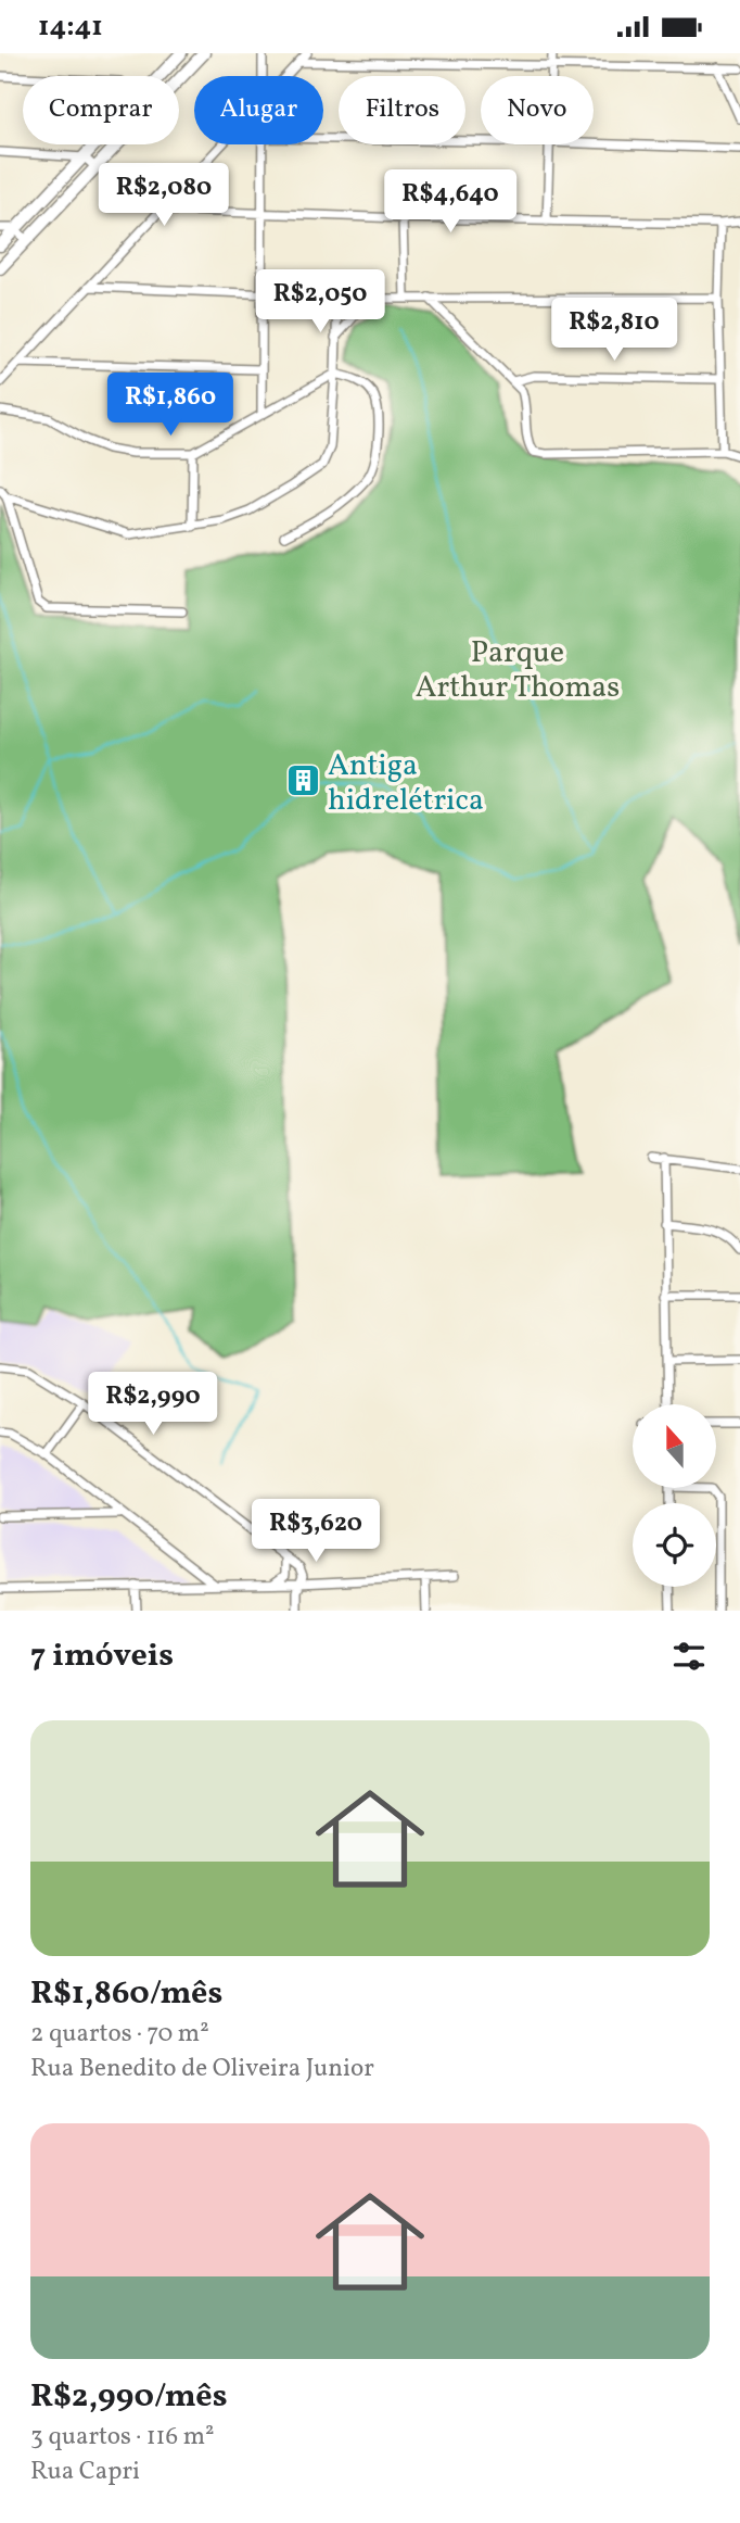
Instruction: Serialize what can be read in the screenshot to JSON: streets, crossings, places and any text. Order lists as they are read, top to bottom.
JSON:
{
  "parks": ["Parque Arthur Thomas"],
  "places": {
    "building": ["Antiga hidrelétrica"]
  },
  "north": "top",
  "page": {
    "status": "14:41",
    "chip": [
      "Comprar",
      "Alugar",
      "Filtros",
      "Novo"
    ],
    "price": [
      "R$2,080",
      "R$4,640",
      "R$2,050",
      "R$2,810",
      "R$1,860",
      "R$2,990",
      "R$3,620"
    ],
    "heading": "7 imóveis",
    "list": [
      {
        "name": "R$1,860/mês",
        "note": "2 quartos · 70 m² · Rua Benedito de Oliveira Junior"
      },
      {
        "name": "R$2,990/mês",
        "note": "3 quartos · 116 m² · Rua Capri"
      }
    ]
  }
}
